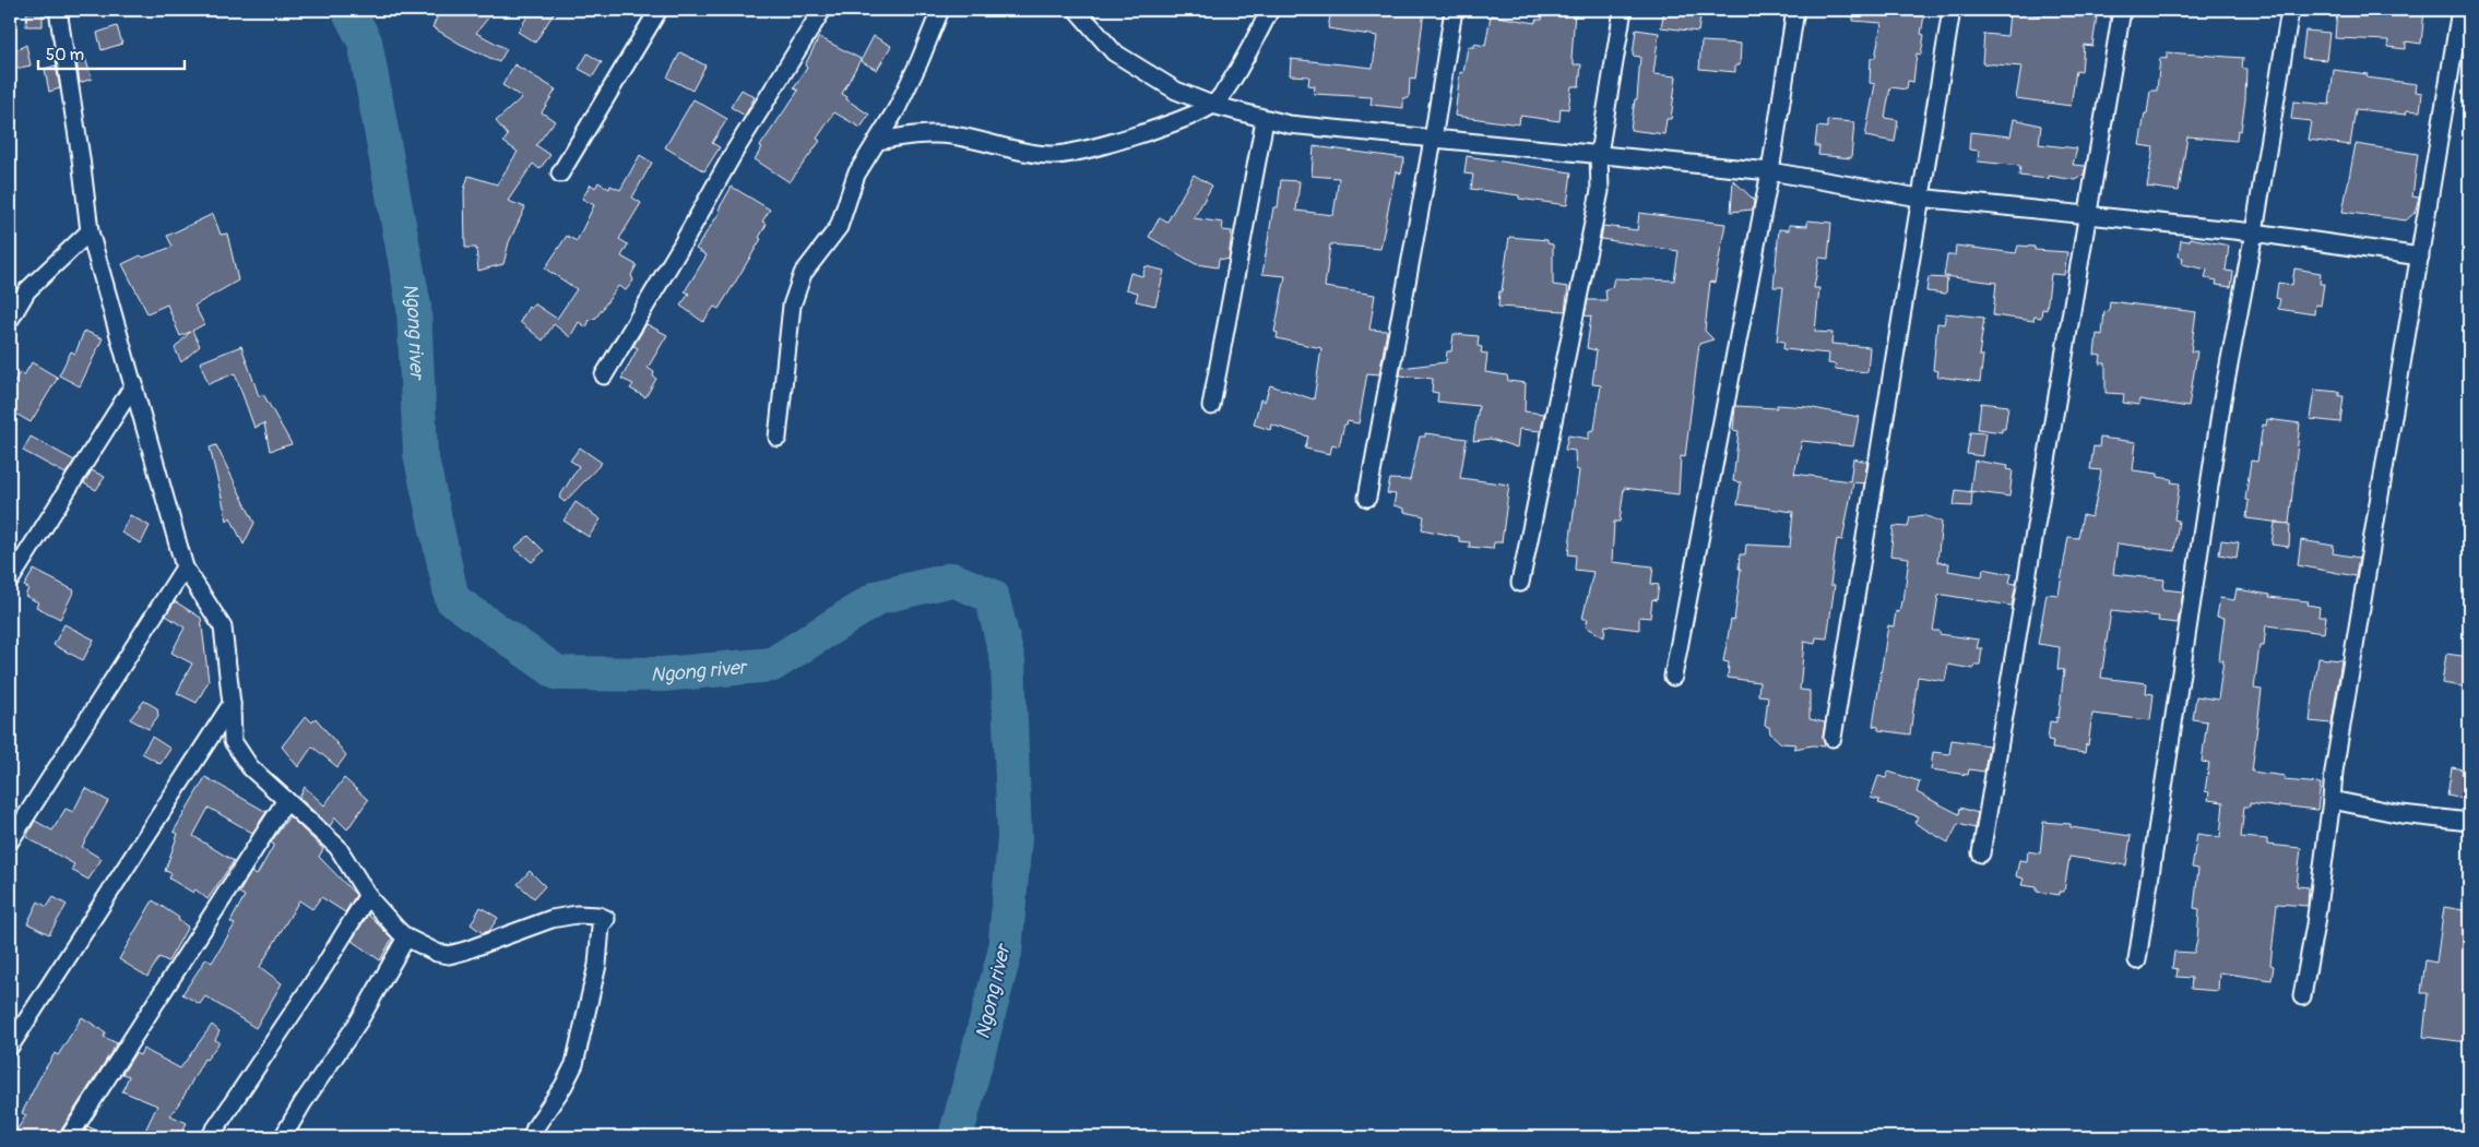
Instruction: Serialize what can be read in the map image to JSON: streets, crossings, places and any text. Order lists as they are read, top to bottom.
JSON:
{
  "water": ["Ngong river"],
  "scale_bar": "50 m"
}
